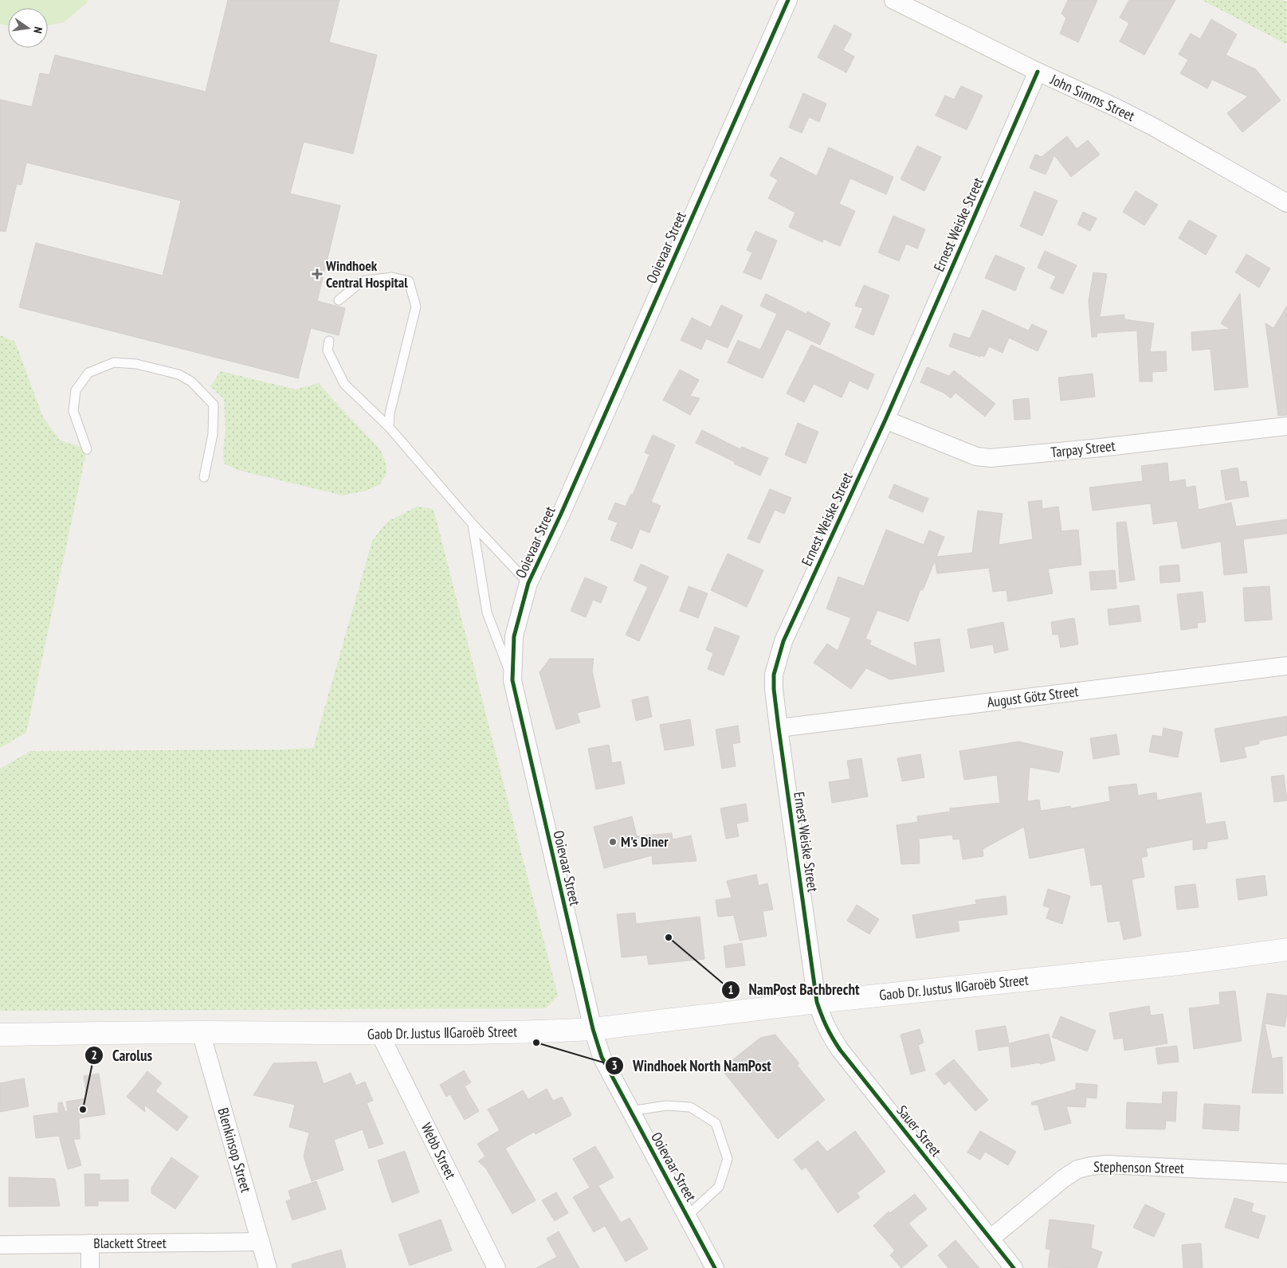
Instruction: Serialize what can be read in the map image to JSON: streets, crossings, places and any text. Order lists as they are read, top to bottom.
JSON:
{
  "streets": {
    "street": [
      "John Simms Street",
      "Ernest Weiske Street",
      "Ooievaar Street",
      "Tarpay Street",
      "August Götz Street",
      "Gaob Dr. Justus ǁGaroëb Street",
      "Sauer Street",
      "Blenkinsop Street",
      "Webb Street",
      "Stephenson Street",
      "Blackett Street"
    ]
  },
  "crossings": [
    ["John Simms Street", "Ernest Weiske Street"],
    ["Ernest Weiske Street", "Tarpay Street"],
    ["Ernest Weiske Street", "August Götz Street"],
    ["Ernest Weiske Street", "Gaob Dr. Justus ǁGaroëb Street"],
    ["Ernest Weiske Street", "Sauer Street"],
    ["Ooievaar Street", "Gaob Dr. Justus ǁGaroëb Street"],
    ["Gaob Dr. Justus ǁGaroëb Street", "Sauer Street"],
    ["Gaob Dr. Justus ǁGaroëb Street", "Blenkinsop Street"],
    ["Gaob Dr. Justus ǁGaroëb Street", "Webb Street"],
    ["Sauer Street", "Stephenson Street"],
    ["Blenkinsop Street", "Blackett Street"]
  ],
  "places": {
    "health": ["Windhoek Central Hospital"],
    "other": [
      "M's Diner",
      "NamPost Bachbrecht",
      "Windhoek North NamPost",
      "Carolus"
    ]
  },
  "north": "right"
}
